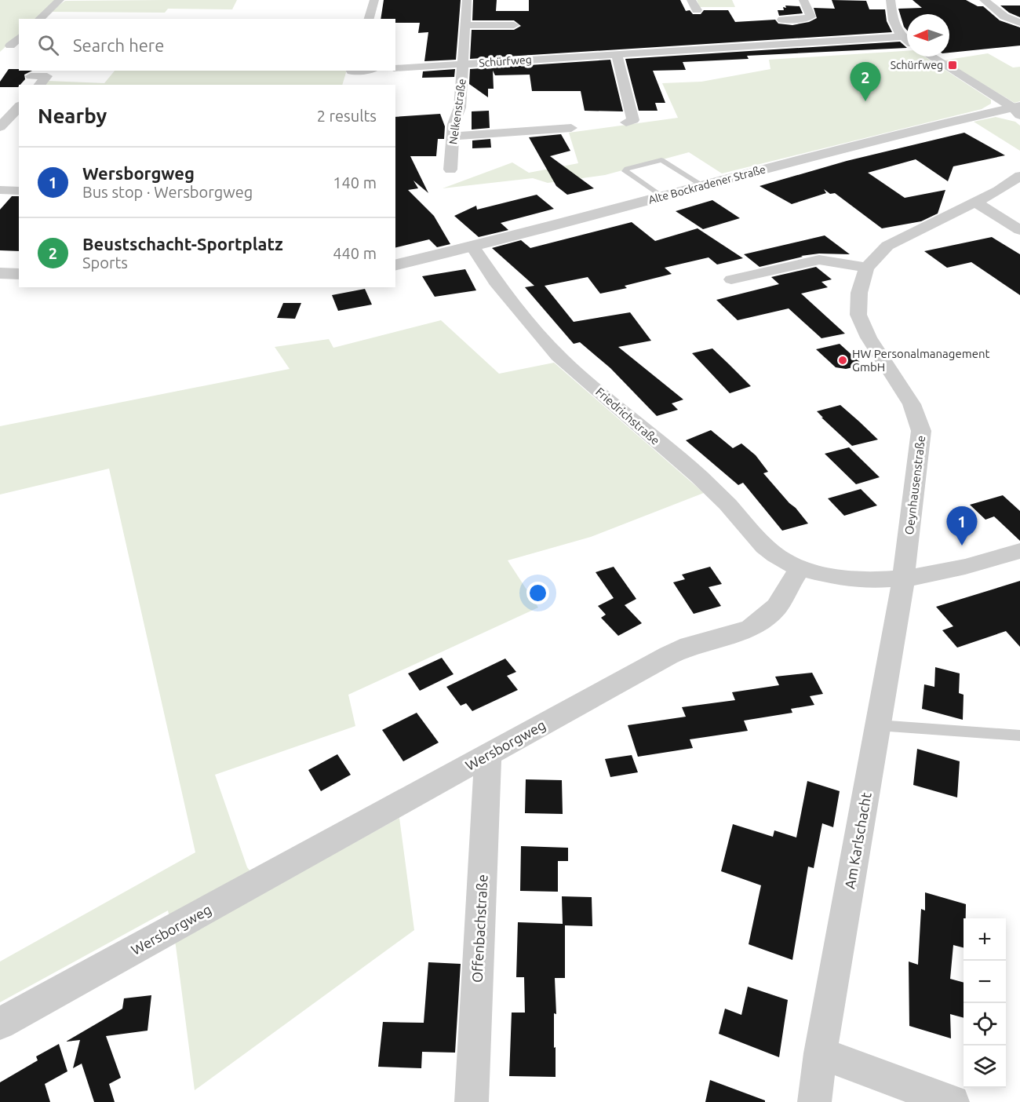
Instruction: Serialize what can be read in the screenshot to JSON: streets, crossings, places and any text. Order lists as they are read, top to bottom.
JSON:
{
  "streets": {
    "street": [
      "Schürfweg",
      "Nelkenstraße",
      "Alte Bockradener Straße",
      "Friedrichstraße",
      "Oeynhausenstraße",
      "Wersborgweg",
      "Am Karlschacht",
      "Offenbachstraße"
    ]
  },
  "crossings": [
    ["Schürfweg", "Nelkenstraße"],
    ["Alte Bockradener Straße", "Friedrichstraße"],
    ["Friedrichstraße", "Wersborgweg"],
    ["Oeynhausenstraße", "Am Karlschacht"],
    ["Wersborgweg", "Offenbachstraße"]
  ],
  "places": {
    "transit": ["Schürfweg"],
    "other": ["HW Personalmanagement GmbH"]
  },
  "north": "left",
  "page": {
    "search": "Search here",
    "pins": ["2", "1"],
    "heading": ["Nearby", "2 results"],
    "list": [
      {
        "mark": "1",
        "name": "Wersborgweg",
        "note": "Bus stop · Wersborgweg",
        "value": "140 m"
      },
      {
        "mark": "2",
        "name": "Beustschacht-Sportplatz",
        "note": "Sports",
        "value": "440 m"
      }
    ],
    "map_buttons": ["+", "−"]
  }
}
